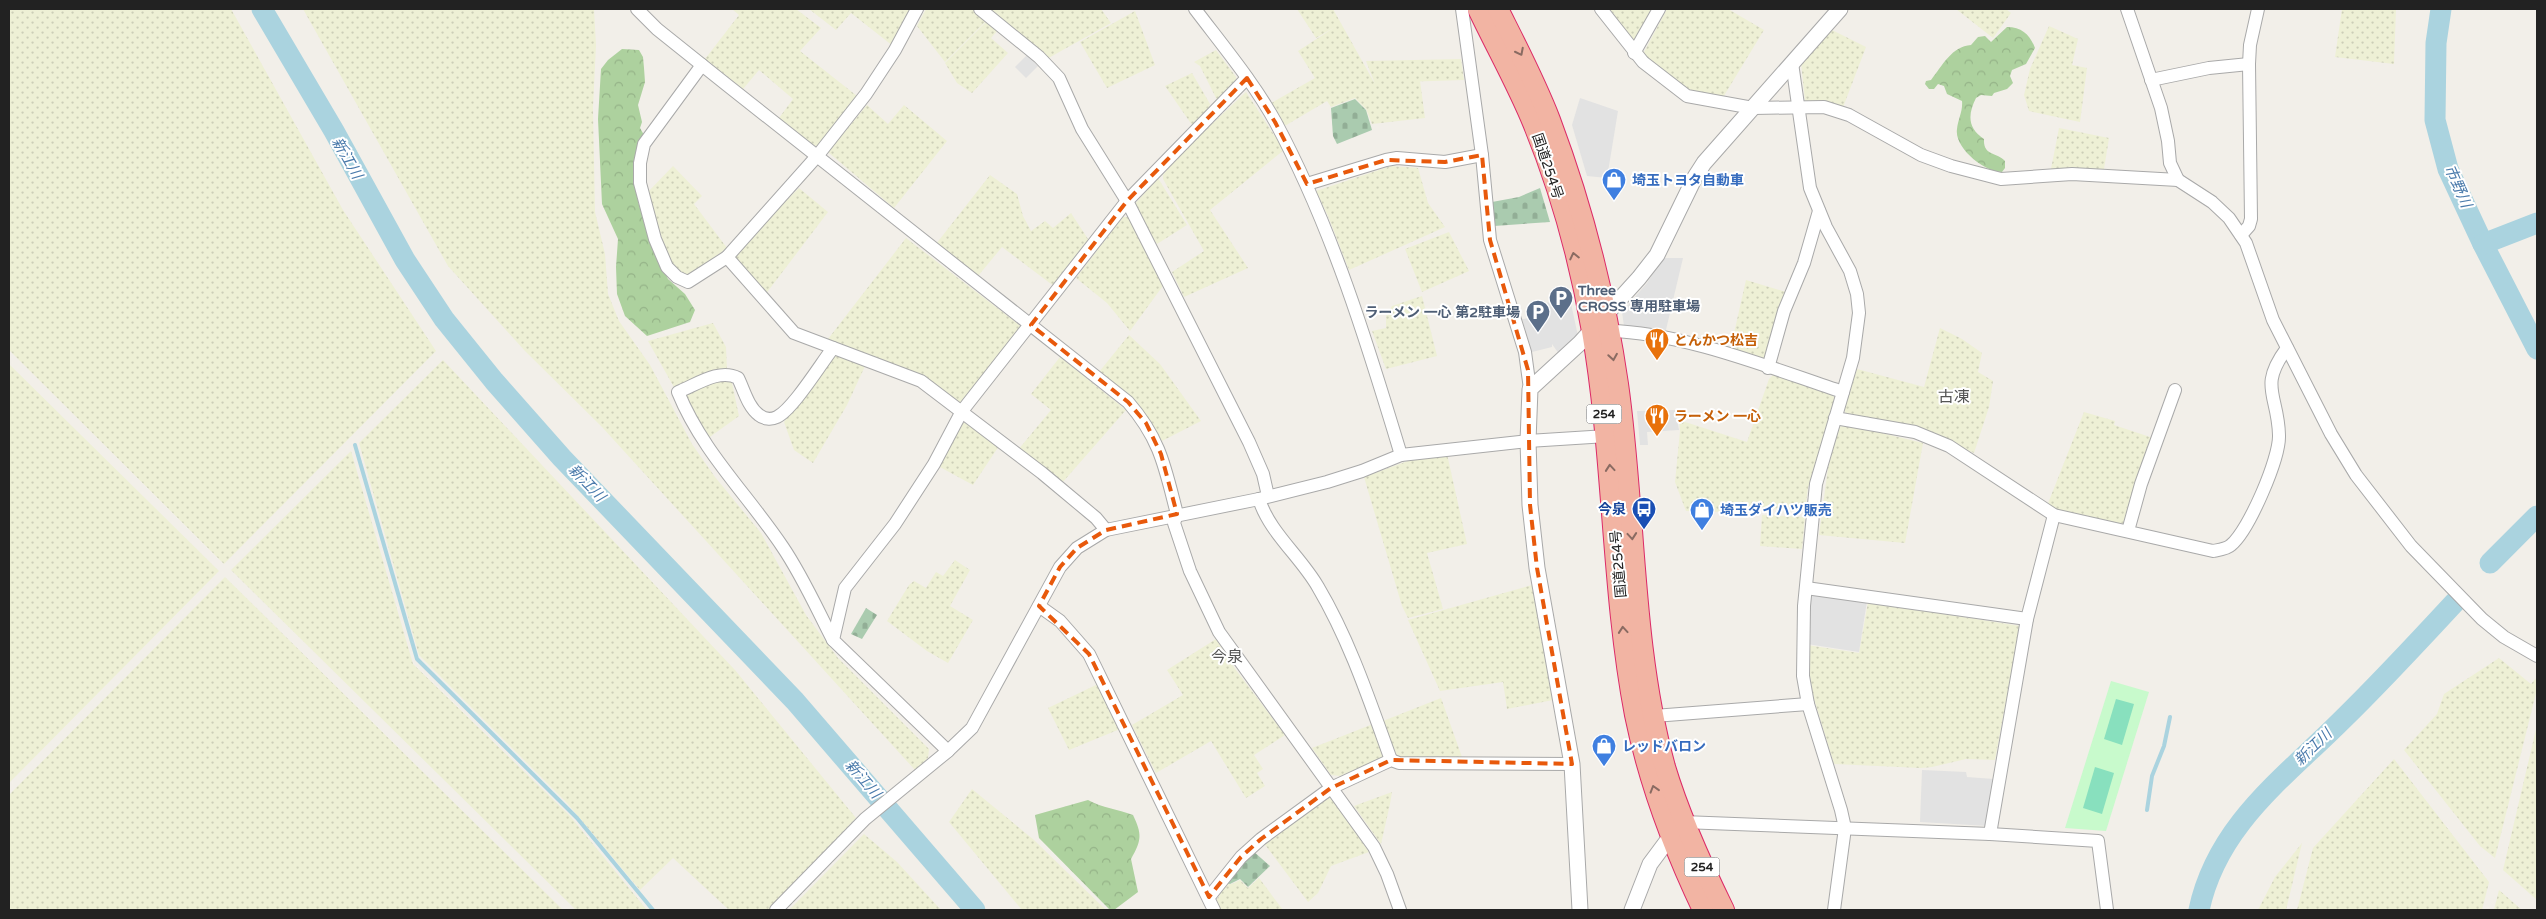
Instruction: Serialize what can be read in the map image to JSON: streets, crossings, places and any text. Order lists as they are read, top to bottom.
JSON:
{
  "streets": {
    "highway": ["国道254号", "254"]
  },
  "crossings": [
    ["国道254号", "254"]
  ],
  "districts": ["古凍", "今泉"],
  "water": ["新江川", "市野川"],
  "places": {
    "shop": ["埼玉トヨタ自動車", "埼玉ダイハツ販売", "レッドバロン"],
    "parking": ["Three CROSS 専用駐車場", "ラーメン 一心 第2駐車場"],
    "restaurant": ["とんかつ松吉", "ラーメン 一心"],
    "bus stop": ["今泉"]
  }
}
